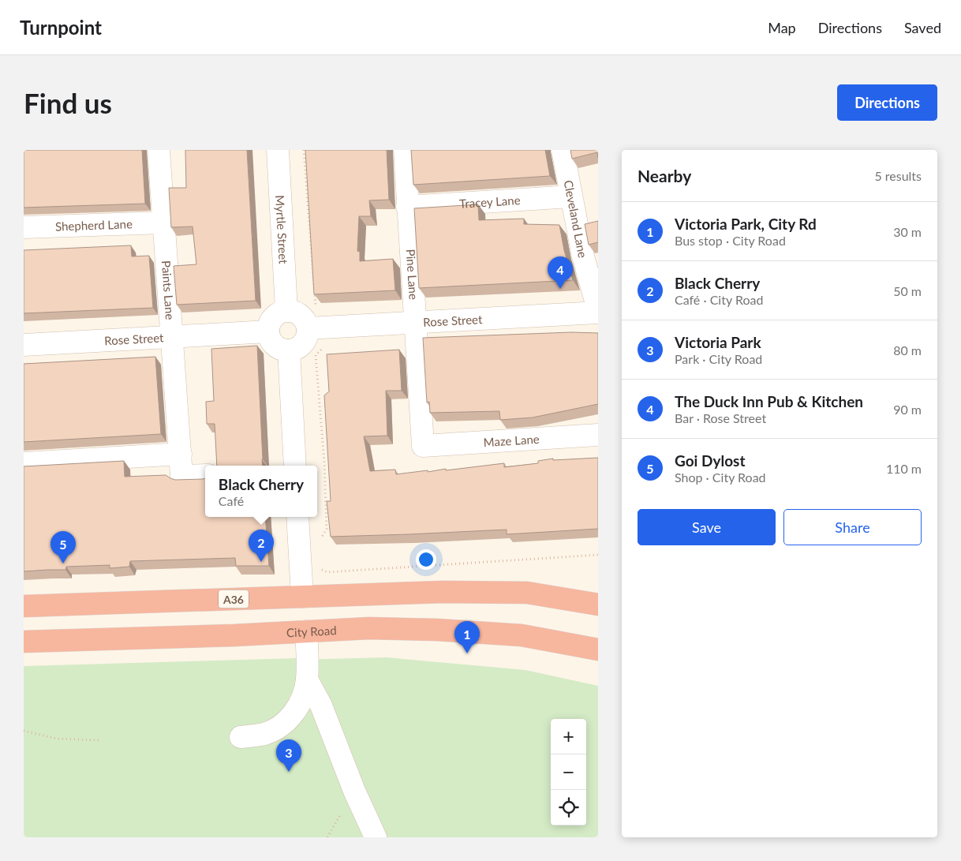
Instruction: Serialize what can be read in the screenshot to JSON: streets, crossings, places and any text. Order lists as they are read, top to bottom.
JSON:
{
  "streets": {
    "highway": ["A36", "City Road"],
    "street": [
      "Tracey Lane",
      "Cleveland Lane",
      "Shepherd Lane",
      "Myrtle Street",
      "Pine Lane",
      "Paints Lane",
      "Rose Street",
      "Maze Lane"
    ]
  },
  "crossings": [
    ["Tracey Lane", "Cleveland Lane"],
    ["Tracey Lane", "Pine Lane"],
    ["Shepherd Lane", "Paints Lane"],
    ["Myrtle Street", "Rose Street"],
    ["Pine Lane", "Rose Street"],
    ["Pine Lane", "Maze Lane"],
    ["Paints Lane", "Rose Street"]
  ],
  "page": {
    "header": "Turnpoint",
    "nav": ["Map", "Directions", "Saved"],
    "buttons": [
      "Directions",
      ["Save", "Share"]
    ],
    "title": "Find us",
    "heading": ["Nearby", "5 results"],
    "list": [
      {
        "mark": "1",
        "name": "Victoria Park, City Rd",
        "note": "Bus stop · City Road",
        "value": "30 m"
      },
      {
        "mark": "2",
        "name": "Black Cherry",
        "note": "Café · City Road",
        "value": "50 m"
      },
      {
        "mark": "3",
        "name": "Victoria Park",
        "note": "Park · City Road",
        "value": "80 m"
      },
      {
        "mark": "4",
        "name": "The Duck Inn Pub & Kitchen",
        "note": "Bar · Rose Street",
        "value": "90 m"
      },
      {
        "mark": "5",
        "name": "Goi Dylost",
        "note": "Shop · City Road",
        "value": "110 m"
      }
    ],
    "pins": [
      "4",
      "2",
      "5",
      "1",
      "3"
    ],
    "popup": ["Black Cherry", "Café"],
    "map_buttons": ["+", "−"]
  }
}
